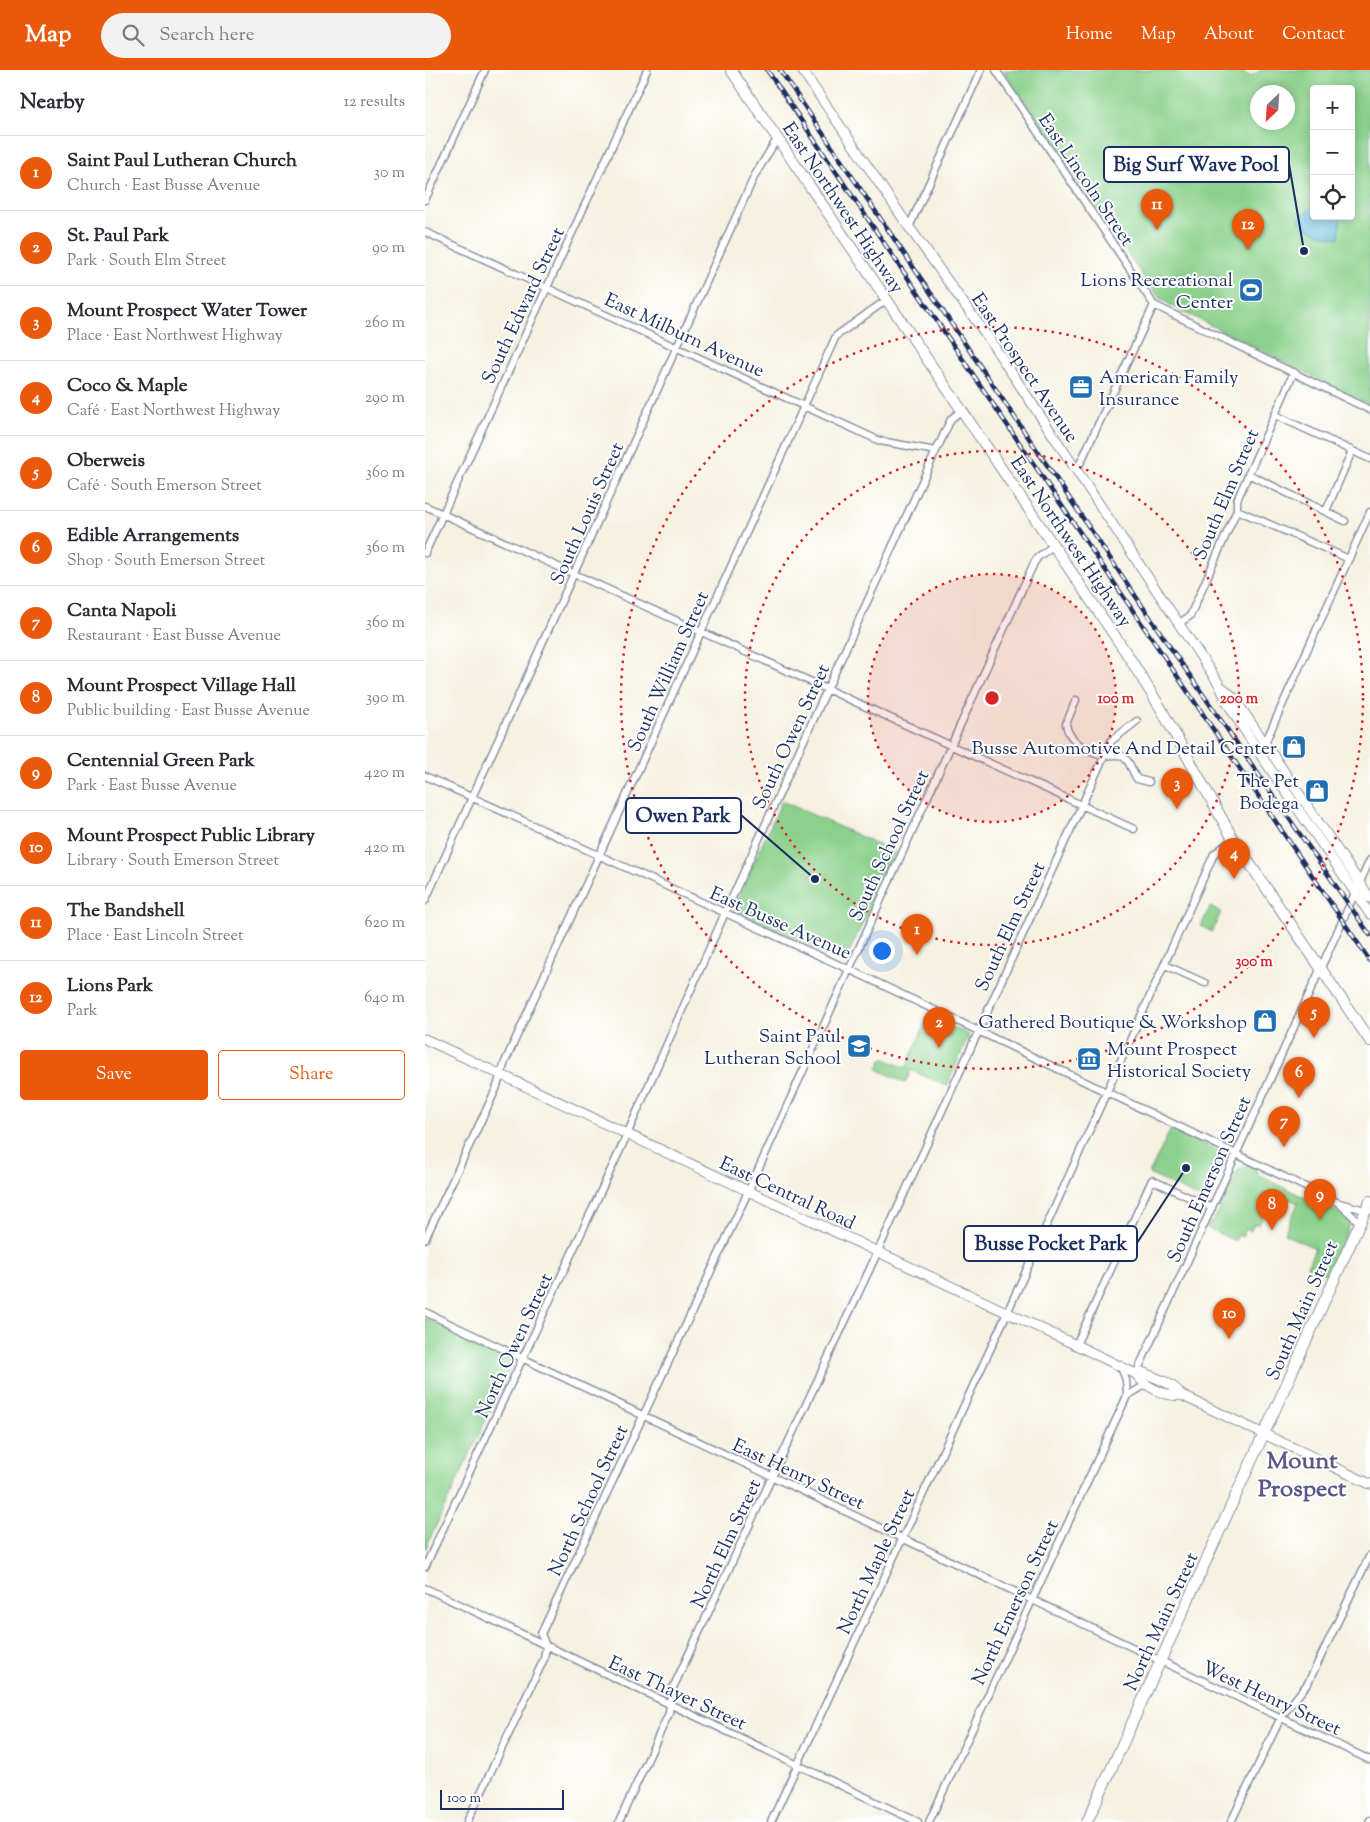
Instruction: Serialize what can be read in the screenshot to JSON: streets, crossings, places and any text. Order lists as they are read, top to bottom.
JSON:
{
  "streets": {
    "main road": ["East Northwest Highway", "South Main Street", "North Main Street"],
    "street": [
      "East Lincoln Street",
      "South Edward Street",
      "East Milburn Avenue",
      "East Prospect Avenue",
      "South Elm Street",
      "South Louis Street",
      "South William Street",
      "South Owen Street",
      "South School Street",
      "East Busse Avenue",
      "South Emerson Street",
      "East Central Road",
      "North Owen Street",
      "East Henry Street",
      "North School Street",
      "North Elm Street",
      "North Maple Street",
      "North Emerson Street",
      "East Thayer Street",
      "West Henry Street"
    ]
  },
  "crossings": [
    ["East Northwest Highway", "South Louis Street"],
    ["East Northwest Highway", "South William Street"],
    ["East Northwest Highway", "South Owen Street"],
    ["East Northwest Highway", "South School Street"],
    ["East Northwest Highway", "South Emerson Street"],
    ["East Northwest Highway", "North Maple Street"],
    ["South Edward Street", "East Milburn Avenue"],
    ["East Milburn Avenue", "South Louis Street"],
    ["East Milburn Avenue", "South William Street"],
    ["East Milburn Avenue", "South Owen Street"],
    ["East Prospect Avenue", "South Elm Street"],
    ["East Prospect Avenue", "South Emerson Street"],
    ["South Elm Street", "East Busse Avenue"],
    ["South Elm Street", "East Central Road"],
    ["South Elm Street", "North Elm Street"],
    ["South Louis Street", "East Busse Avenue"],
    ["South William Street", "East Busse Avenue"],
    ["South William Street", "East Central Road"],
    ["South Owen Street", "East Busse Avenue"],
    ["South Owen Street", "East Central Road"],
    ["South Owen Street", "North Owen Street"],
    ["South School Street", "East Busse Avenue"],
    ["South School Street", "East Central Road"],
    ["South School Street", "North School Street"],
    ["East Busse Avenue", "South Emerson Street"],
    ["East Busse Avenue", "South Main Street"],
    ["East Busse Avenue", "North Maple Street"],
    ["South Emerson Street", "East Central Road"],
    ["East Central Road", "South Main Street"],
    ["East Central Road", "North Owen Street"],
    ["East Central Road", "North School Street"],
    ["East Central Road", "North Elm Street"],
    ["East Central Road", "North Maple Street"],
    ["East Central Road", "North Main Street"],
    ["South Main Street", "North Main Street"],
    ["North Owen Street", "East Henry Street"],
    ["East Henry Street", "North School Street"],
    ["East Henry Street", "North Elm Street"],
    ["East Henry Street", "North Maple Street"],
    ["East Henry Street", "North Emerson Street"],
    ["East Henry Street", "North Main Street"],
    ["East Henry Street", "West Henry Street"],
    ["North School Street", "East Thayer Street"],
    ["North Elm Street", "East Thayer Street"],
    ["North Maple Street", "East Thayer Street"],
    ["North Main Street", "West Henry Street"]
  ],
  "districts": ["Mount Prospect"],
  "places": {
    "other": ["Big Surf Wave Pool", "Owen Park", "Busse Pocket Park"],
    "sports": ["Lions Recreational Center"],
    "office": ["American Family Insurance"],
    "shop": ["Busse Automotive And Detail Center", "The Pet Bodega", "Gathered Boutique & Workshop"],
    "school or university": ["Saint Paul Lutheran School"],
    "museum": ["Mount Prospect Historical Society"]
  },
  "scale_bar": "100 m",
  "north": "bottom left",
  "page": {
    "header": "Map",
    "search": "Search here",
    "nav": [
      "Home",
      "Map",
      "About",
      "Contact"
    ],
    "heading": ["Nearby", "12 results"],
    "map_buttons": ["+", "−"],
    "list": [
      {
        "mark": "1",
        "name": "Saint Paul Lutheran Church",
        "note": "Church · East Busse Avenue",
        "value": "30 m"
      },
      {
        "mark": "2",
        "name": "St. Paul Park",
        "note": "Park · South Elm Street",
        "value": "90 m"
      },
      {
        "mark": "3",
        "name": "Mount Prospect Water Tower",
        "note": "Place · East Northwest Highway",
        "value": "260 m"
      },
      {
        "mark": "4",
        "name": "Coco & Maple",
        "note": "Café · East Northwest Highway",
        "value": "290 m"
      },
      {
        "mark": "5",
        "name": "Oberweis",
        "note": "Café · South Emerson Street",
        "value": "360 m"
      },
      {
        "mark": "6",
        "name": "Edible Arrangements",
        "note": "Shop · South Emerson Street",
        "value": "360 m"
      },
      {
        "mark": "7",
        "name": "Canta Napoli",
        "note": "Restaurant · East Busse Avenue",
        "value": "360 m"
      },
      {
        "mark": "8",
        "name": "Mount Prospect Village Hall",
        "note": "Public building · East Busse Avenue",
        "value": "390 m"
      },
      {
        "mark": "9",
        "name": "Centennial Green Park",
        "note": "Park · East Busse Avenue",
        "value": "420 m"
      },
      {
        "mark": "10",
        "name": "Mount Prospect Public Library",
        "note": "Library · South Emerson Street",
        "value": "420 m"
      },
      {
        "mark": "11",
        "name": "The Bandshell",
        "note": "Place · East Lincoln Street",
        "value": "620 m"
      },
      {
        "mark": "12",
        "name": "Lions Park",
        "note": "Park",
        "value": "640 m"
      }
    ],
    "pins": [
      "11",
      "12",
      "3",
      "4",
      "1",
      "5",
      "2",
      "6",
      "7",
      "9",
      "8",
      "10"
    ],
    "buttons": ["Save", "Share"],
    "scale": "100 m"
  },
  "rings": ["100 m", "200 m", "300 m"]
}
